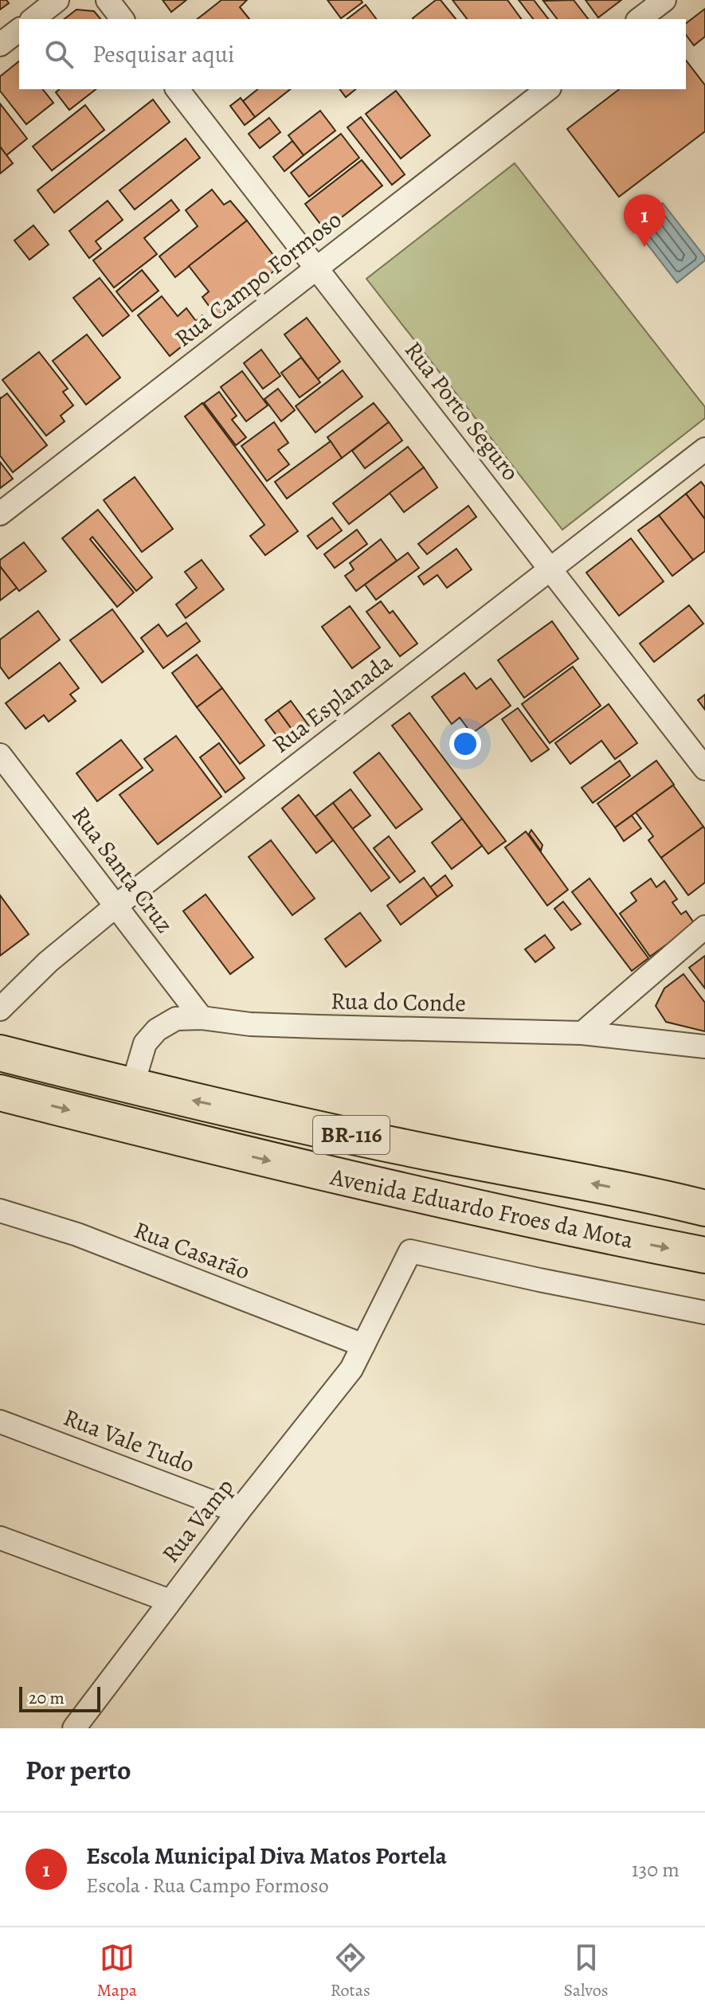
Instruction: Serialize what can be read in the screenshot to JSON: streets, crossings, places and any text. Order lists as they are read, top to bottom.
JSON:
{
  "streets": {
    "highway": ["BR-116", "Avenida Eduardo Froes da Mota"],
    "street": [
      "Rua Campo Formoso",
      "Rua Porto Seguro",
      "Rua Esplanada",
      "Rua Santa Cruz",
      "Rua do Conde",
      "Rua Casarão",
      "Rua Vale Tudo",
      "Rua Vamp"
    ]
  },
  "crossings": [
    ["Rua Campo Formoso", "Rua Porto Seguro"],
    ["Rua Porto Seguro", "Rua Esplanada"],
    ["Rua Esplanada", "Rua Santa Cruz"],
    ["Rua Santa Cruz", "Rua do Conde"],
    ["Rua do Conde", "Avenida Eduardo Froes da Mota"],
    ["Rua Casarão", "Rua Vamp"],
    ["Rua Vale Tudo", "Rua Vamp"]
  ],
  "scale_bar": "20 m",
  "page": {
    "search": "Pesquisar aqui",
    "pins": "1",
    "scale": "20 m",
    "heading": "Por perto",
    "list": [
      {
        "mark": "1",
        "name": "Escola Municipal Diva Matos Portela",
        "note": "Escola · Rua Campo Formoso",
        "value": "130 m"
      }
    ],
    "nav": ["Mapa", "Rotas", "Salvos"]
  }
}
